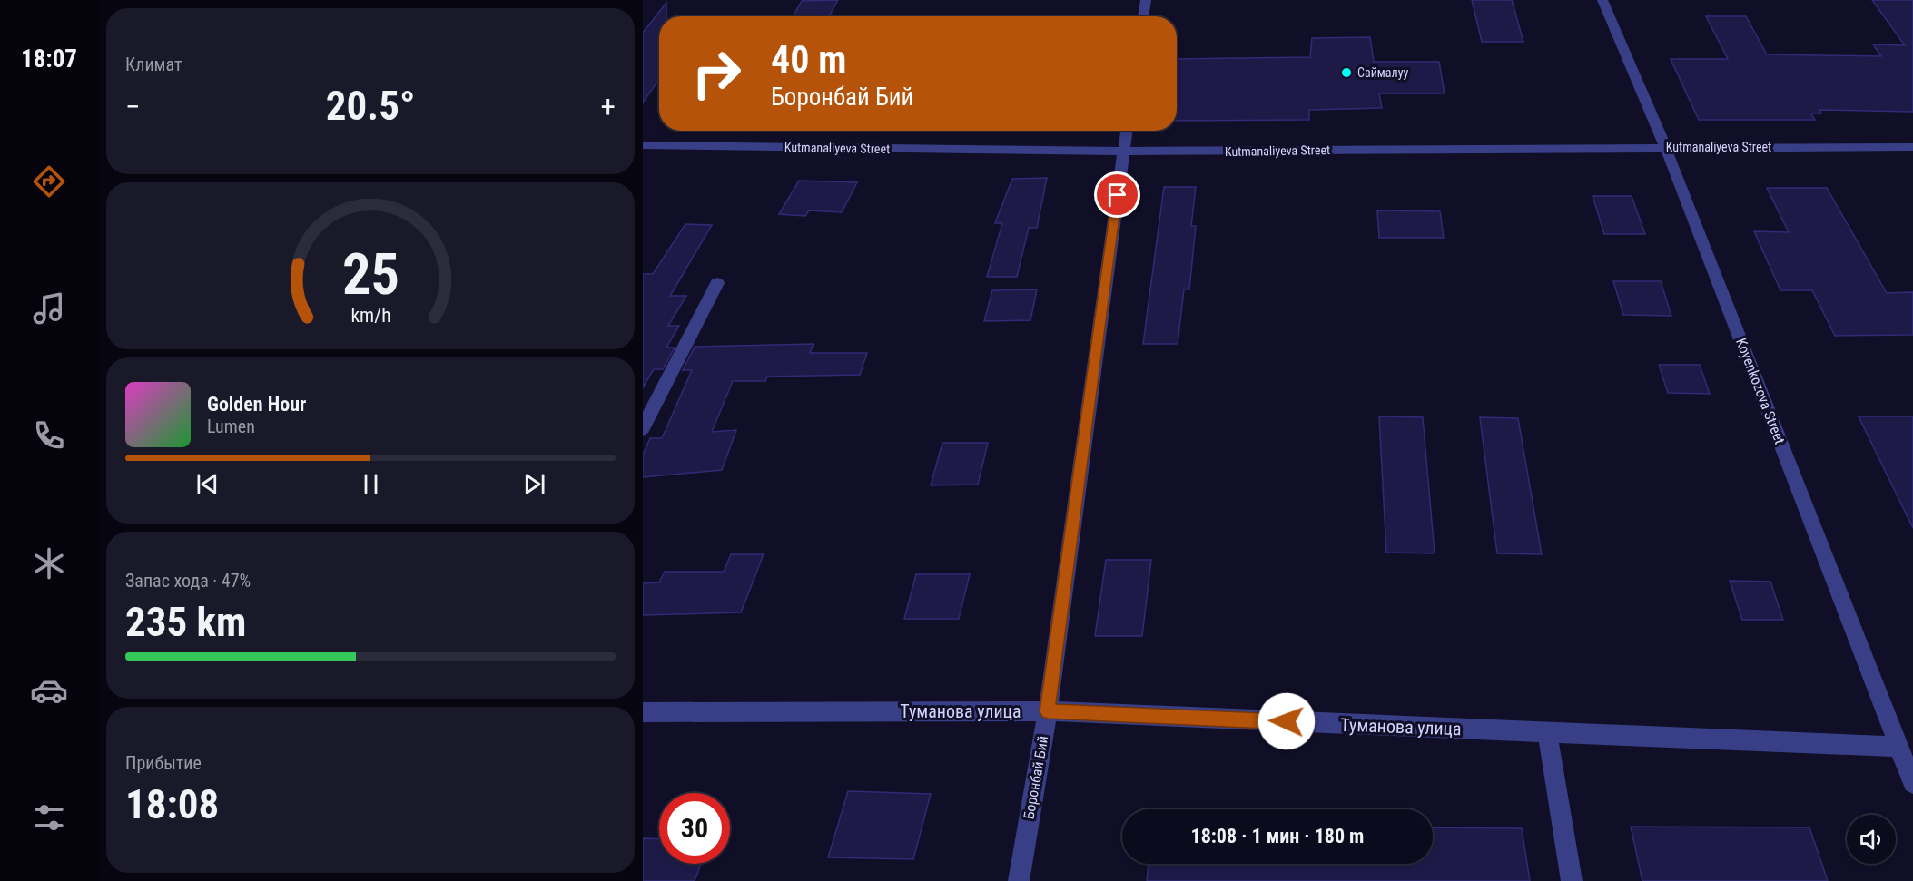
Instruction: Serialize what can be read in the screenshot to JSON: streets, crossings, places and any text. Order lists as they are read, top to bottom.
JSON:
{
  "streets": {
    "street": [
      "Kutmanaliyeva Street",
      "Koyenkozova Street",
      "Туманова улица",
      "Боронбай Бий"
    ]
  },
  "crossings": [
    ["Kutmanaliyeva Street", "Koyenkozova Street"],
    ["Kutmanaliyeva Street", "Боронбай Бий"],
    ["Koyenkozova Street", "Туманова улица"],
    ["Туманова улица", "Боронбай Бий"]
  ],
  "places": ["Саймалуу"],
  "page": {
    "tabs": "18:07",
    "tile": [
      "Климат",
      ["Запас хода · 47%", "235 km"],
      ["Прибытие", "18:08"]
    ],
    "turn": ["40 m", "Боронбай Бий"],
    "heat": ["−", "20.5°", "+"],
    "song": ["Golden Hour", "Lumen"],
    "limit": "30",
    "trip": "18:08 · 1 мин · 180 m",
    "gauge": ["25", "km/h"]
  }
}
